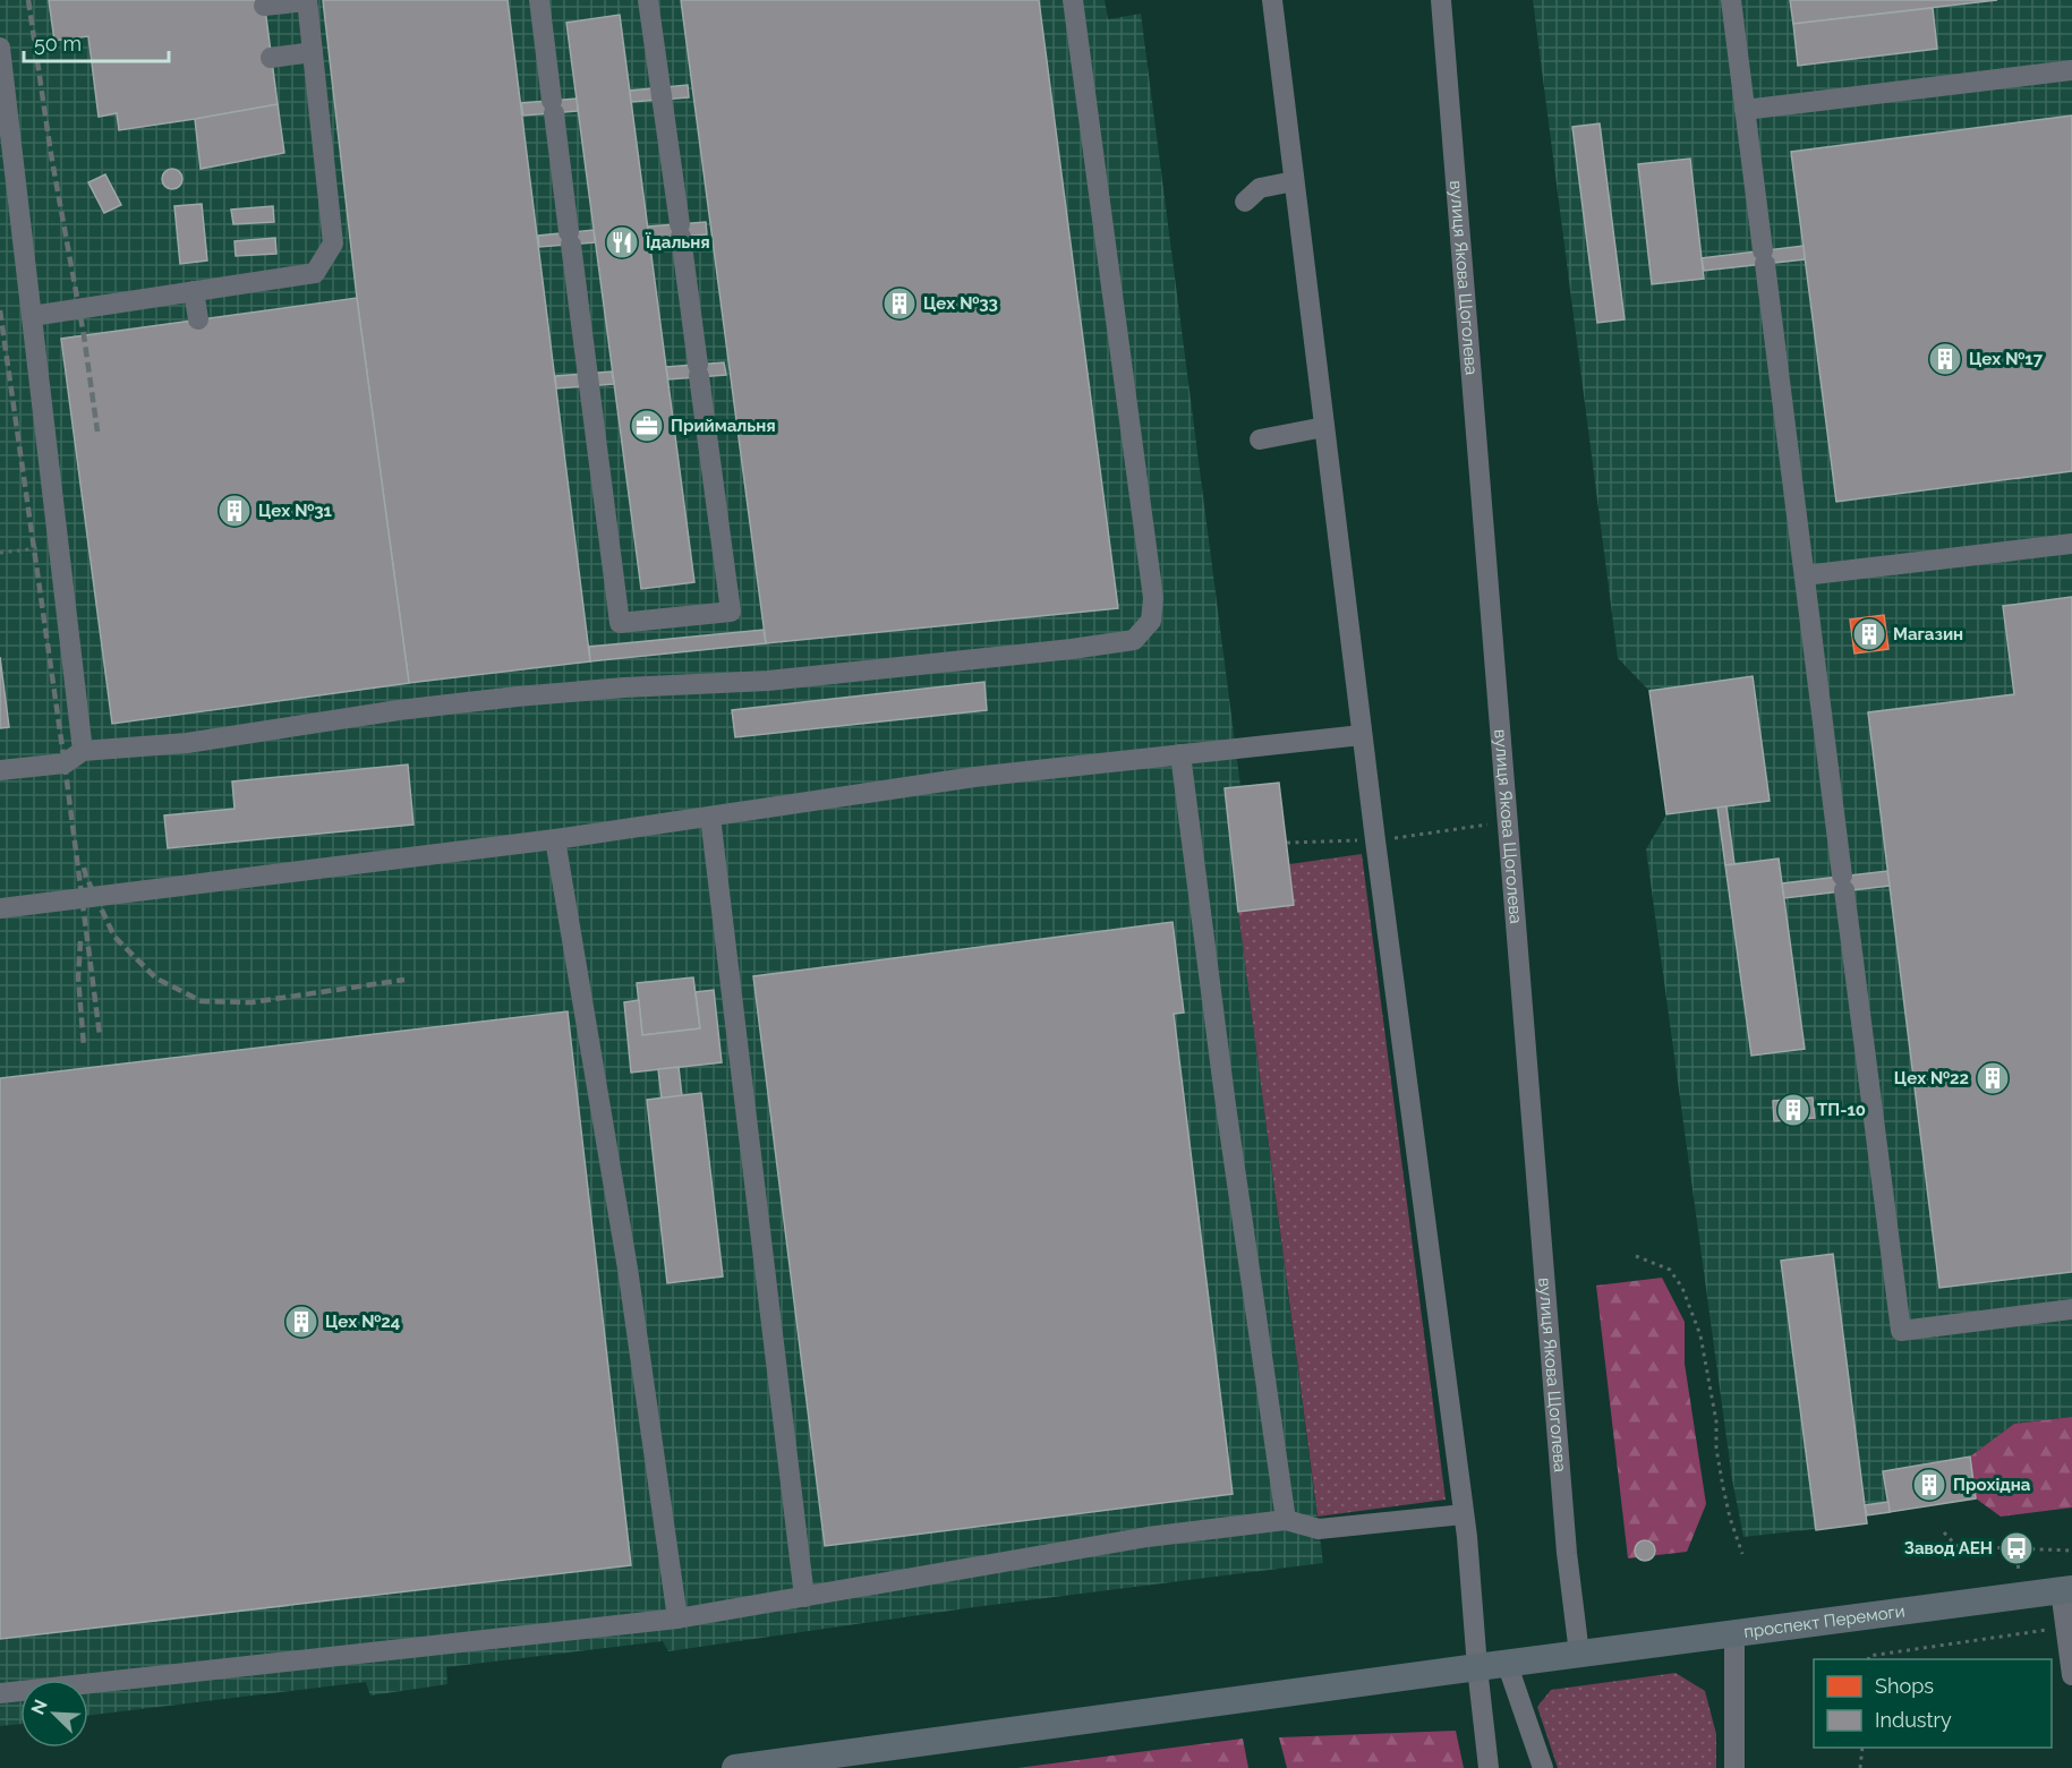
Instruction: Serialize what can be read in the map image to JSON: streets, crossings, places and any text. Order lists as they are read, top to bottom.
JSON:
{
  "streets": {
    "main road": ["проспект Перемоги"],
    "street": ["вулиця Якова Щоголева"]
  },
  "crossings": [
    ["вулиця Якова Щоголева", "проспект Перемоги"]
  ],
  "places": {
    "restaurant": ["Їдальня"],
    "building": [
      "Цех №33",
      "Цех №17",
      "Цех №31",
      "Магазин",
      "Цех №22",
      "ТП-10",
      "Цех №24",
      "Прохідна"
    ],
    "office": ["Приймальня"],
    "bus stop": ["Завод АЕН"]
  },
  "legend": ["Shops", "Industry"],
  "scale_bar": "50 m",
  "north": "top left"
}
